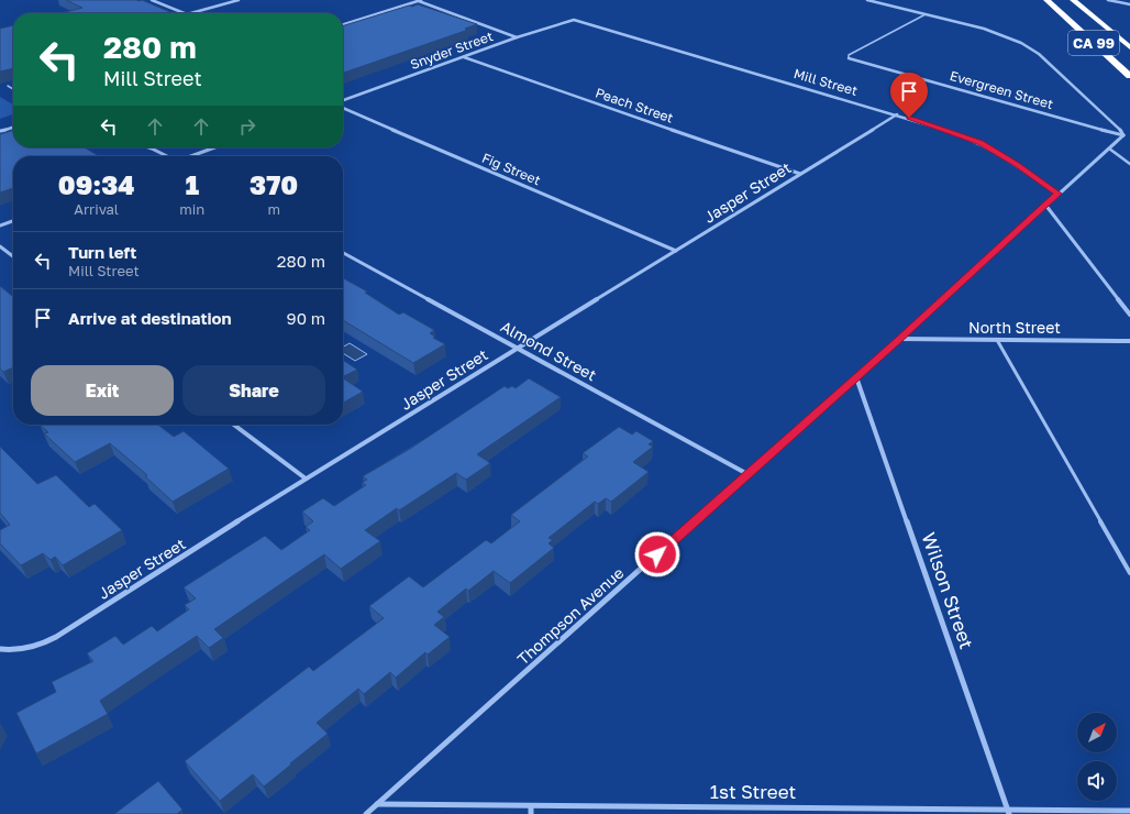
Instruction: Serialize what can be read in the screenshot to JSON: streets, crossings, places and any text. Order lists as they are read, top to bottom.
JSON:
{
  "streets": {
    "highway": ["CA 99"],
    "street": [
      "Snyder Street",
      "Mill Street",
      "Evergreen Street",
      "Peach Street",
      "Fig Street",
      "Jasper Street",
      "North Street",
      "Almond Street",
      "Wilson Street",
      "Thompson Avenue",
      "1st Street"
    ]
  },
  "crossings": [
    ["Snyder Street", "Mill Street"],
    ["Snyder Street", "Peach Street"],
    ["Mill Street", "Jasper Street"],
    ["Mill Street", "Thompson Avenue"],
    ["Evergreen Street", "Thompson Avenue"],
    ["Peach Street", "Jasper Street"],
    ["Fig Street", "Jasper Street"],
    ["Jasper Street", "Almond Street"],
    ["North Street", "Thompson Avenue"],
    ["Almond Street", "Thompson Avenue"],
    ["Wilson Street", "Thompson Avenue"],
    ["Wilson Street", "1st Street"],
    ["Thompson Avenue", "1st Street"]
  ],
  "north": "top right",
  "page": {
    "turn": ["280 m", "Mill Street"],
    "eta": [
      "09:34",
      "Arrival",
      "1",
      "min",
      "370",
      "m"
    ],
    "list": [
      {
        "name": "Turn left",
        "note": "Mill Street",
        "value": "280 m"
      },
      {
        "name": "Arrive at destination",
        "value": "90 m"
      }
    ],
    "buttons": ["Exit", "Share"]
  }
}
